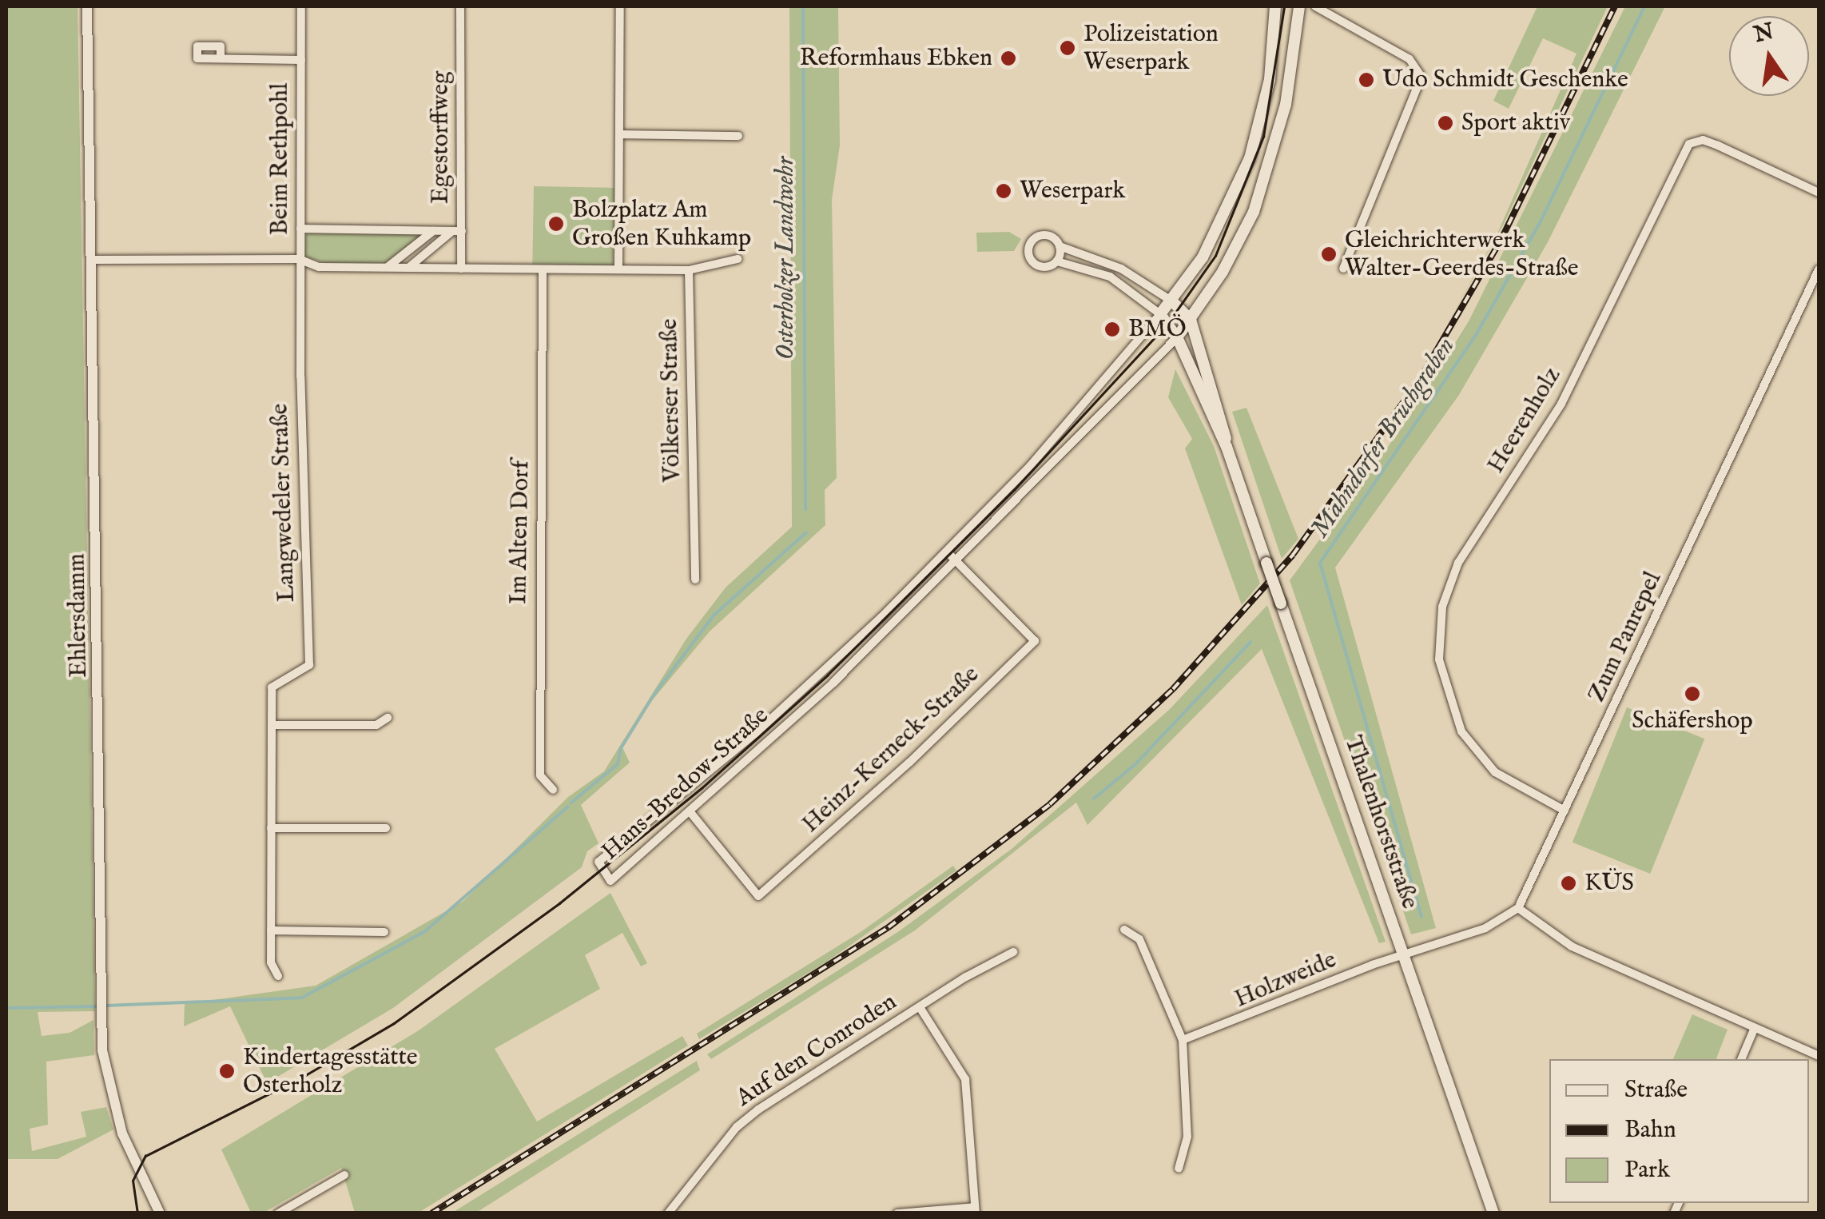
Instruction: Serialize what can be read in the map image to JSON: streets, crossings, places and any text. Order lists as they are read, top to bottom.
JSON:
{
  "streets": {
    "main road": ["Hans-Bredow-Straße", "Thalenhorststraße"],
    "street": [
      "Egestorffweg",
      "Beim Rethpohl",
      "Völkerser Straße",
      "Heerenholz",
      "Langwedeler Straße",
      "Im Alten Dorf",
      "Ehlersdamm",
      "Zum Panrepel",
      "Heinz-Kerneck-Straße",
      "Holzweide",
      "Auf den Conroden"
    ]
  },
  "crossings": [
    ["Beim Rethpohl", "Langwedeler Straße"],
    ["Heerenholz", "Zum Panrepel"],
    ["Heinz-Kerneck-Straße", "Hans-Bredow-Straße"],
    ["Hans-Bredow-Straße", "Thalenhorststraße"],
    ["Thalenhorststraße", "Holzweide"]
  ],
  "water": ["Osterholzer Landwehr", "Mahndorfer Bruchgraben"],
  "places": [
    "Polizeistation Weserpark",
    "Reformhaus Ebken",
    "Udo Schmidt Geschenke",
    "Sport aktiv",
    "Weserpark",
    "Bolzplatz Am Großen Kuhkamp",
    "Gleichrichterwerk Walter-Geerdes-Straße",
    "BMÖ",
    "Schäfershop",
    "KÜS",
    "Kindertagesstätte Osterholz"
  ],
  "legend": ["Straße", "Bahn", "Park"],
  "north": "top"
}
